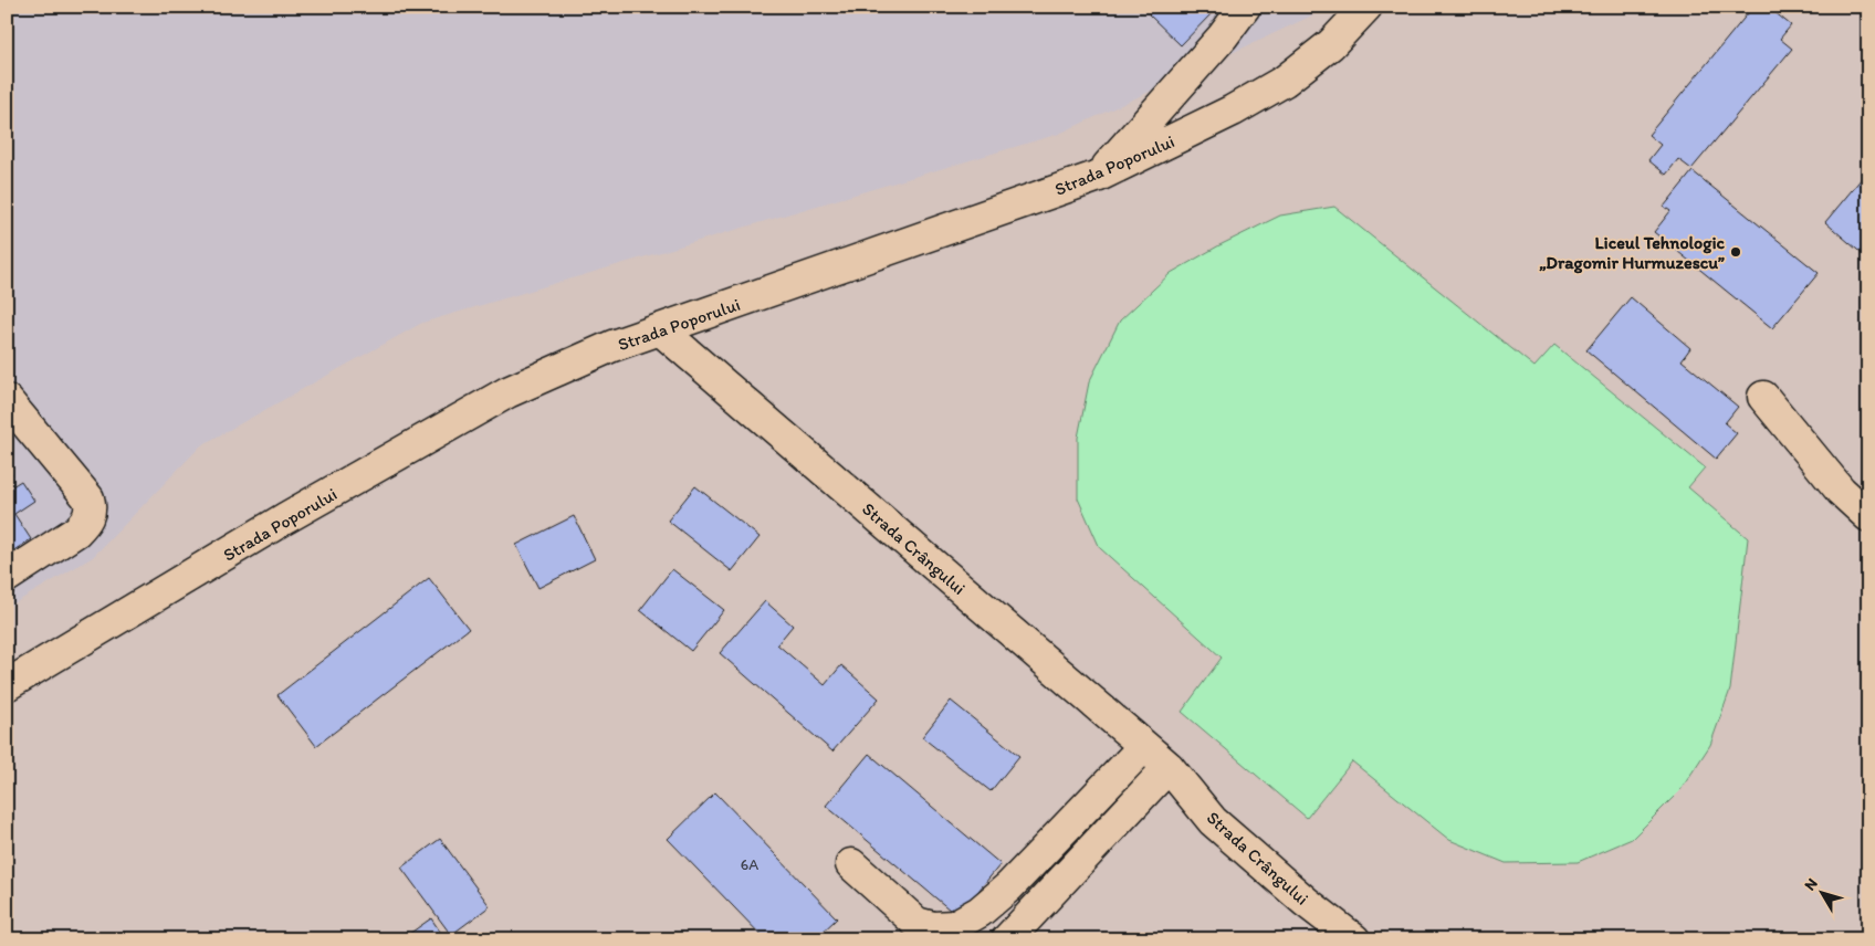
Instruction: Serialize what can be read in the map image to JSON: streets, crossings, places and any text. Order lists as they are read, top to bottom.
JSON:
{
  "streets": {
    "street": ["Strada Poporului", "Strada Crângului"]
  },
  "crossings": [
    ["Strada Poporului", "Strada Crângului"]
  ],
  "places": ["Liceul Tehnologic „Dragomir Hurmuzescu”"],
  "house_numbers": ["6A"],
  "north": "top left"
}
